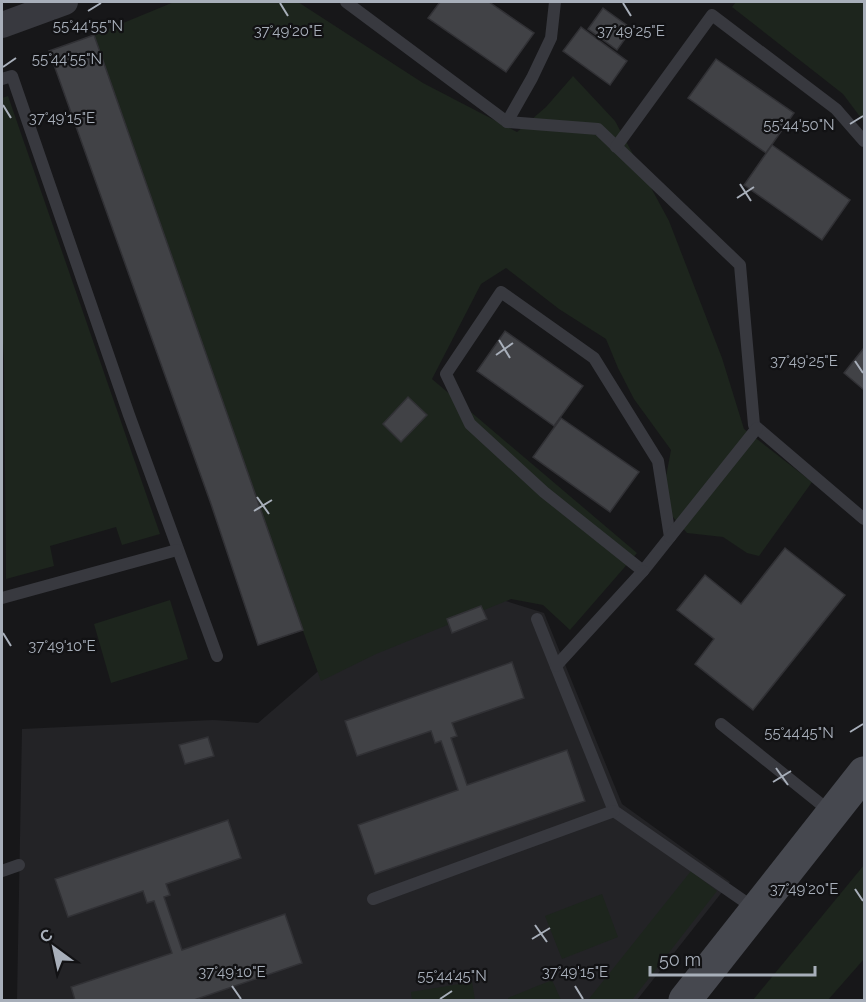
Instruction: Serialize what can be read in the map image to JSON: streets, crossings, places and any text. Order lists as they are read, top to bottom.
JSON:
{
  "scale_bar": "50 m",
  "north": "top left",
  "coordinates": [
    "55°44'55\"N",
    "37°49'20\"E",
    "37°49'25\"E",
    "37°49'15\"E",
    "55°44'50\"N",
    "37°49'10\"E",
    "55°44'45\"N"
  ]
}
